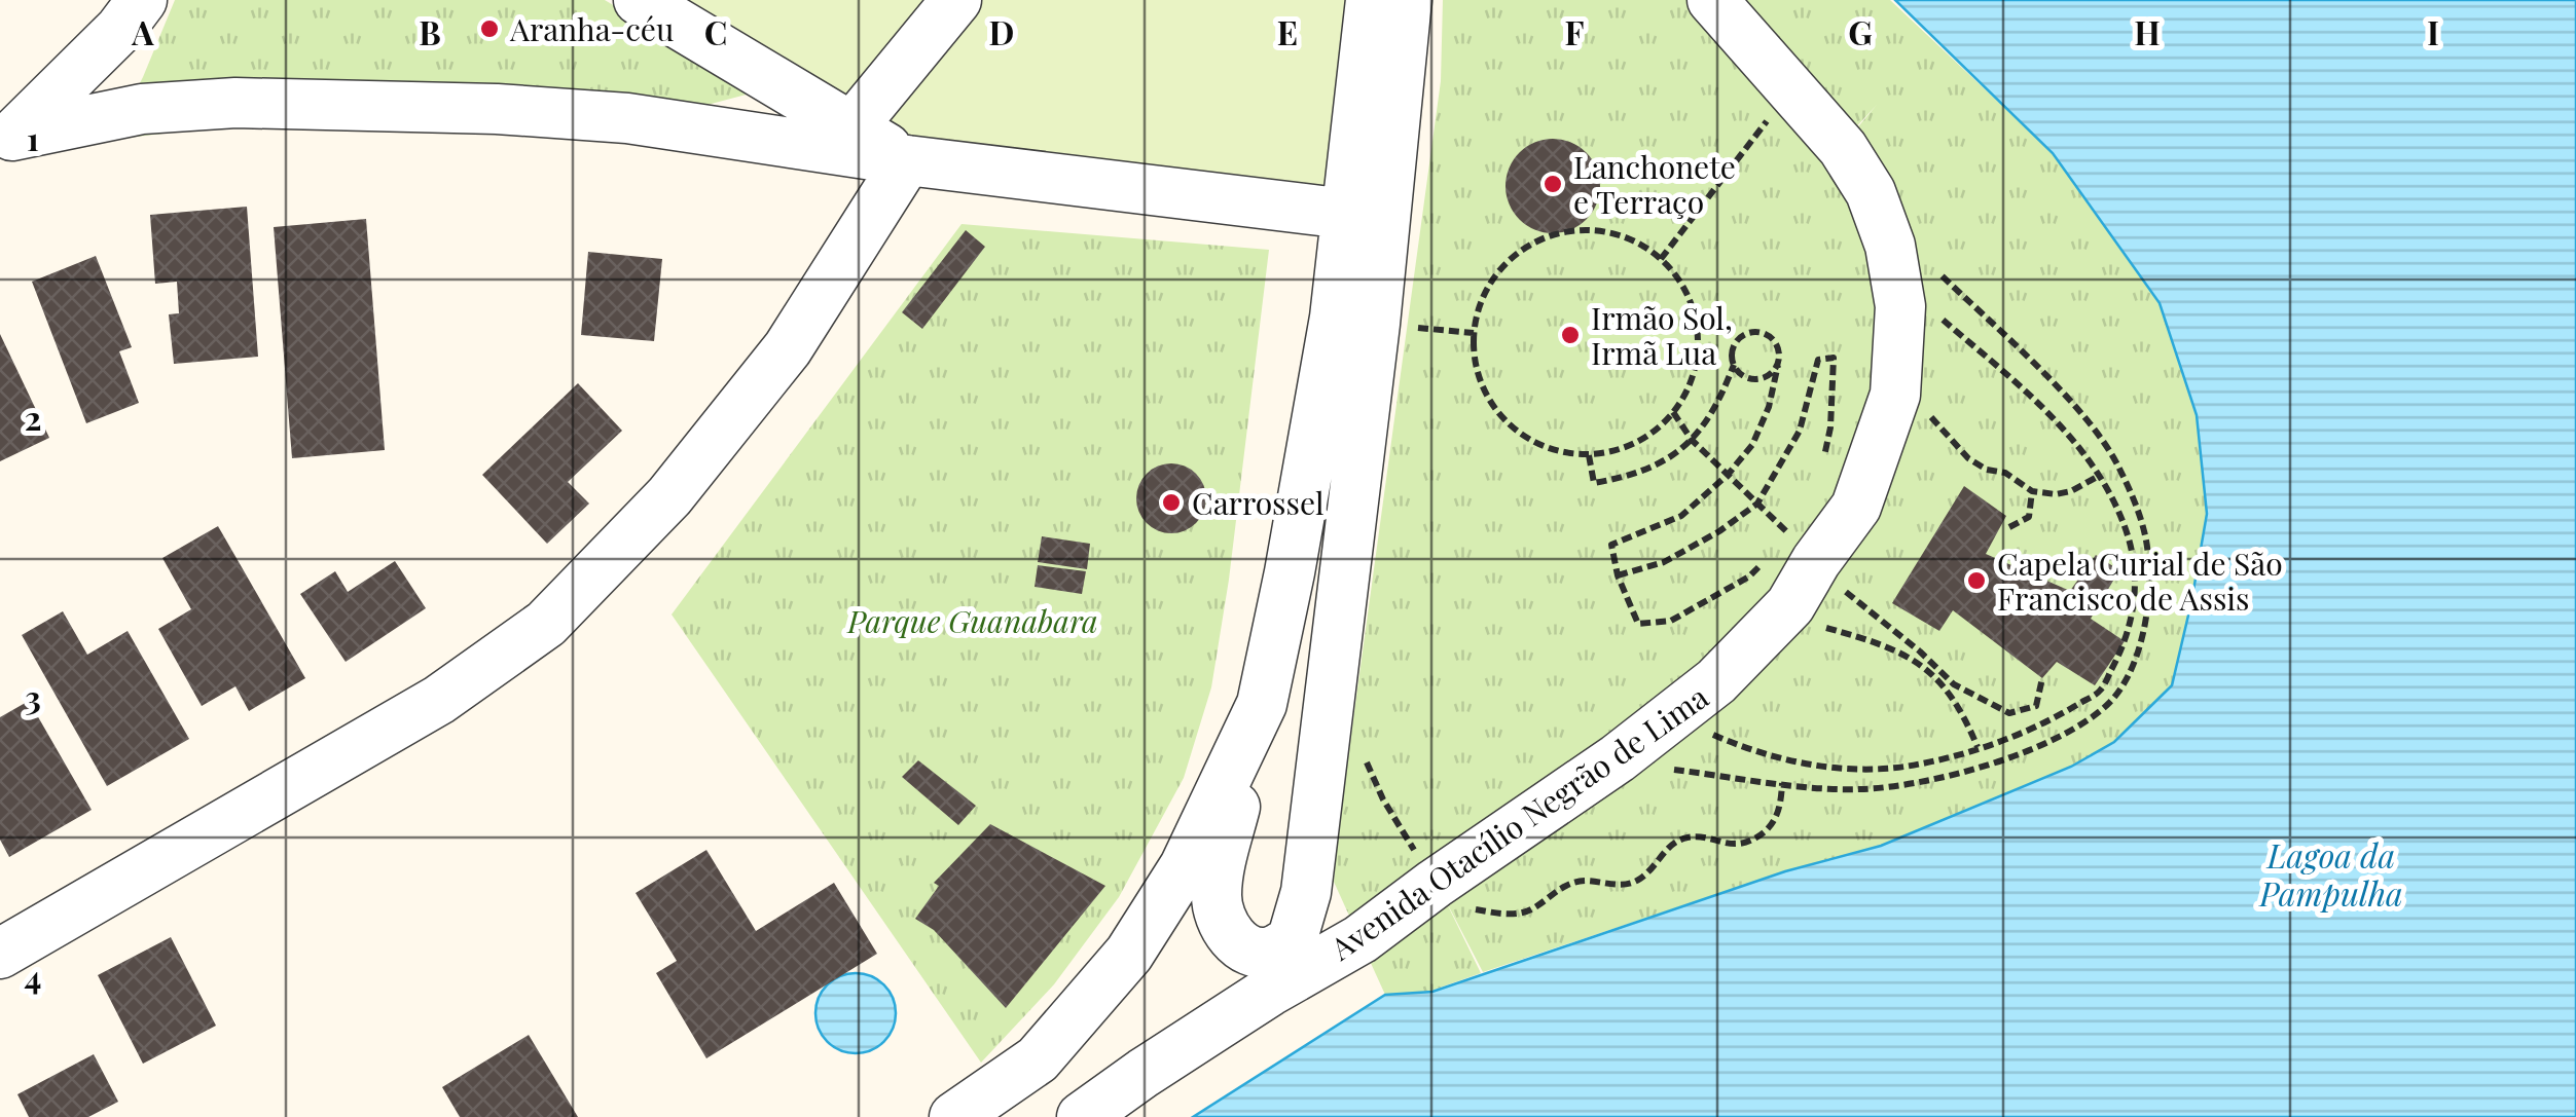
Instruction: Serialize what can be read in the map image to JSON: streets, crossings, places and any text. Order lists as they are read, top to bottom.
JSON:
{
  "streets": {
    "street": ["Avenida Otacílio Negrão de Lima"]
  },
  "water": ["Lagoa da Pampulha"],
  "parks": ["Parque Guanabara"],
  "places": [
    "Aranha-céu",
    "Lanchonete e Terraço",
    "Irmão Sol, Irmã Lua",
    "Carrossel",
    "Capela Curial de São Francisco de Assis"
  ],
  "grid": {
    "columns": [
      "A",
      "B",
      "C",
      "D",
      "E",
      "F",
      "G",
      "H",
      "I"
    ],
    "rows": [
      "1",
      "2",
      "3",
      "4"
    ]
  }
}
